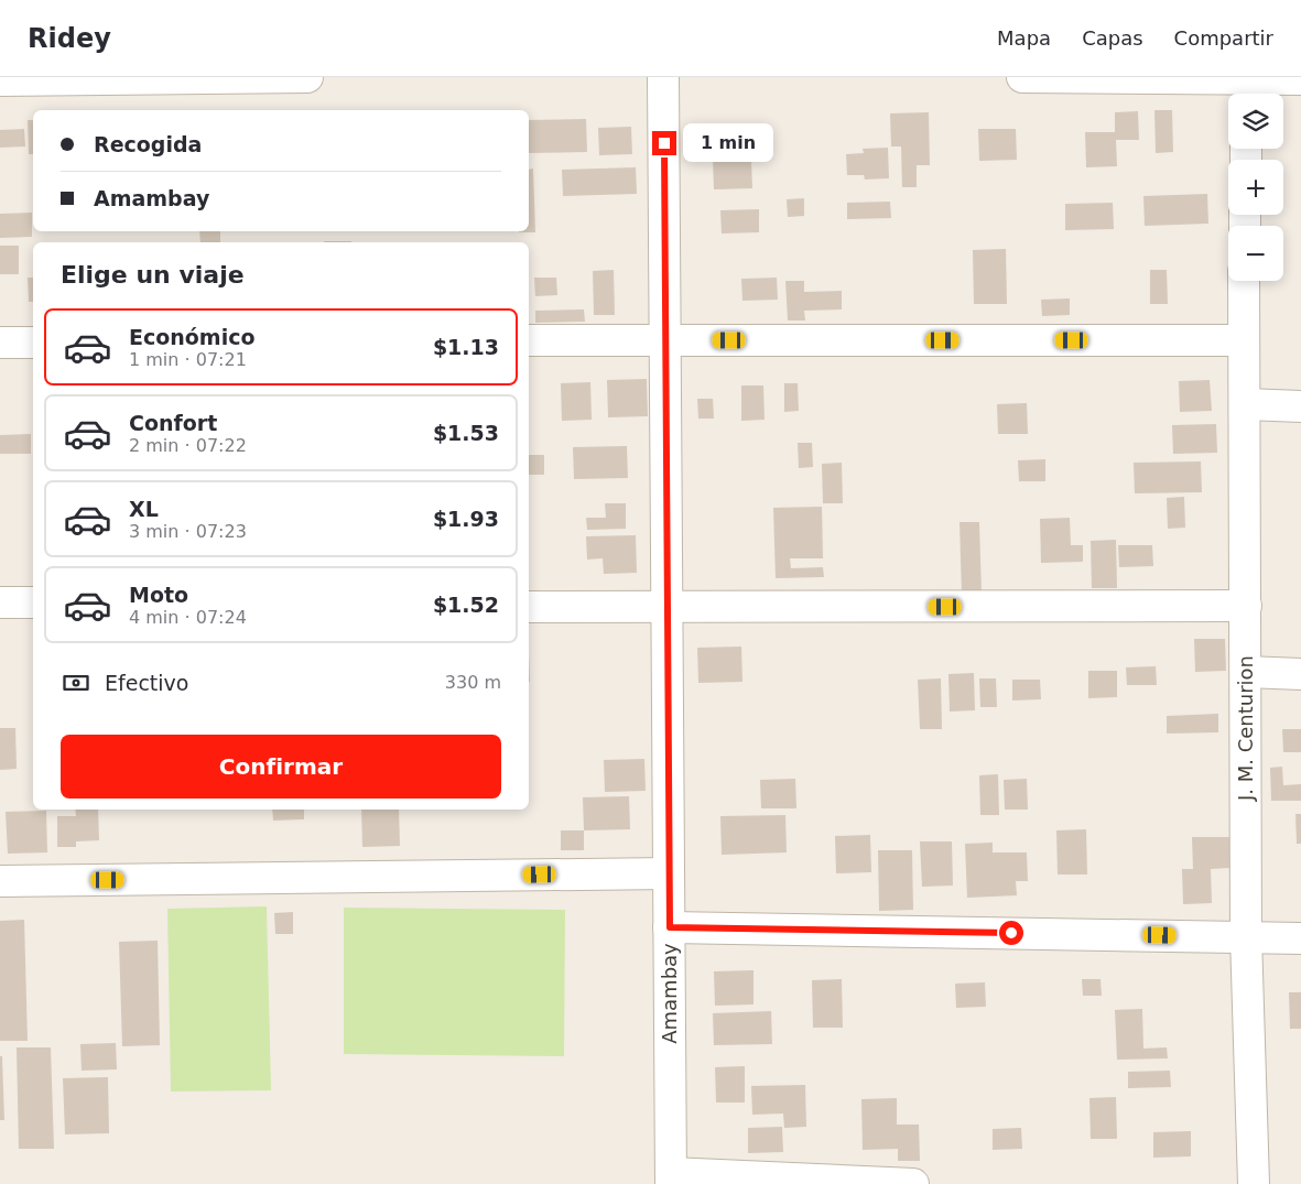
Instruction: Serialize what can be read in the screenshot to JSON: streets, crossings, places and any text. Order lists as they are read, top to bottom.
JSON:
{
  "streets": {
    "street": ["J. M. Centurion", "Amambay"]
  },
  "page": {
    "header": "Ridey",
    "nav": ["Mapa", "Capas", "Compartir"],
    "map_buttons": ["+", "−"],
    "banner": ["Recogida", "Amambay"],
    "bubble": "1 min",
    "heading": "Elige un viaje",
    "list": [
      {
        "name": "Económico",
        "note": "1 min · 07:21",
        "value": "$1.13"
      },
      {
        "name": "Confort",
        "note": "2 min · 07:22",
        "value": "$1.53"
      },
      {
        "name": "XL",
        "note": "3 min · 07:23",
        "value": "$1.93"
      },
      {
        "name": "Moto",
        "note": "4 min · 07:24",
        "value": "$1.52"
      }
    ],
    "pay": ["Efectivo", "330 m"],
    "buttons": "Confirmar"
  }
}
